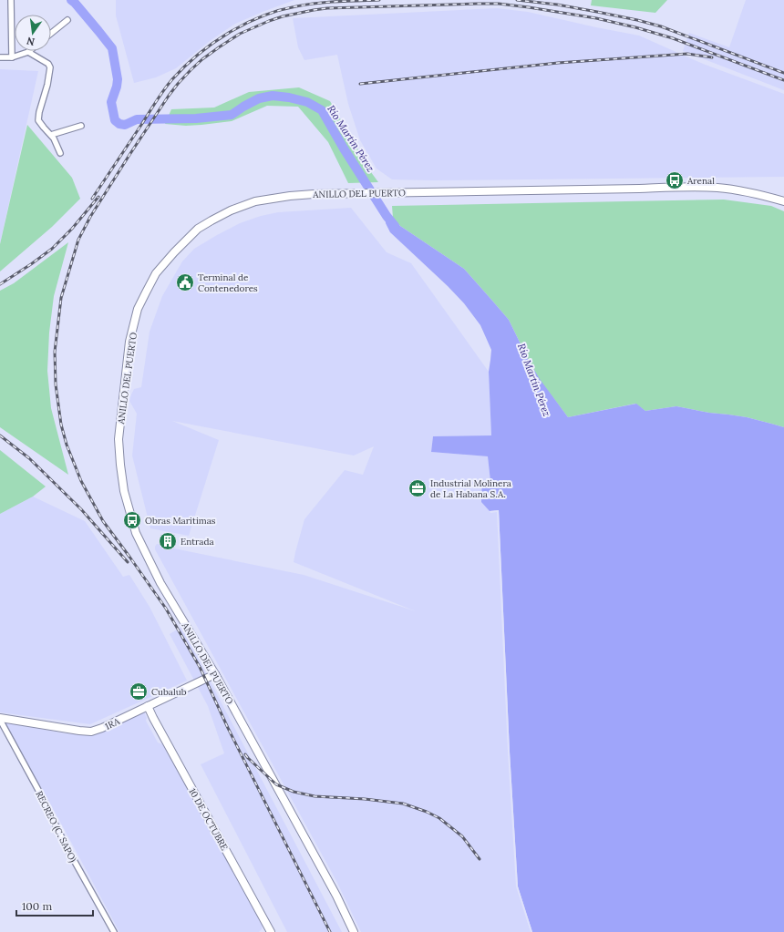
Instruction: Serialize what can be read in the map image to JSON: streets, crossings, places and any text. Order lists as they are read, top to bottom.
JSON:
{
  "streets": {
    "main road": ["ANILLO DEL PUERTO", "1RA", "10 DE OCTUBRE"],
    "street": ["RECREO (C. SAPO)"]
  },
  "crossings": [
    ["ANILLO DEL PUERTO", "1RA"],
    ["1RA", "10 DE OCTUBRE"],
    ["1RA", "RECREO (C. SAPO)"]
  ],
  "water": ["Río Martín Pérez"],
  "places": {
    "bus stop": ["Arenal", "Obras Maritimas"],
    "public building": ["Terminal de Contenedores"],
    "office": ["Industrial Molinera de La Habana S.A.", "Cubalub"],
    "building": ["Entrada"]
  },
  "scale_bar": "100 m",
  "north": "bottom"
}
